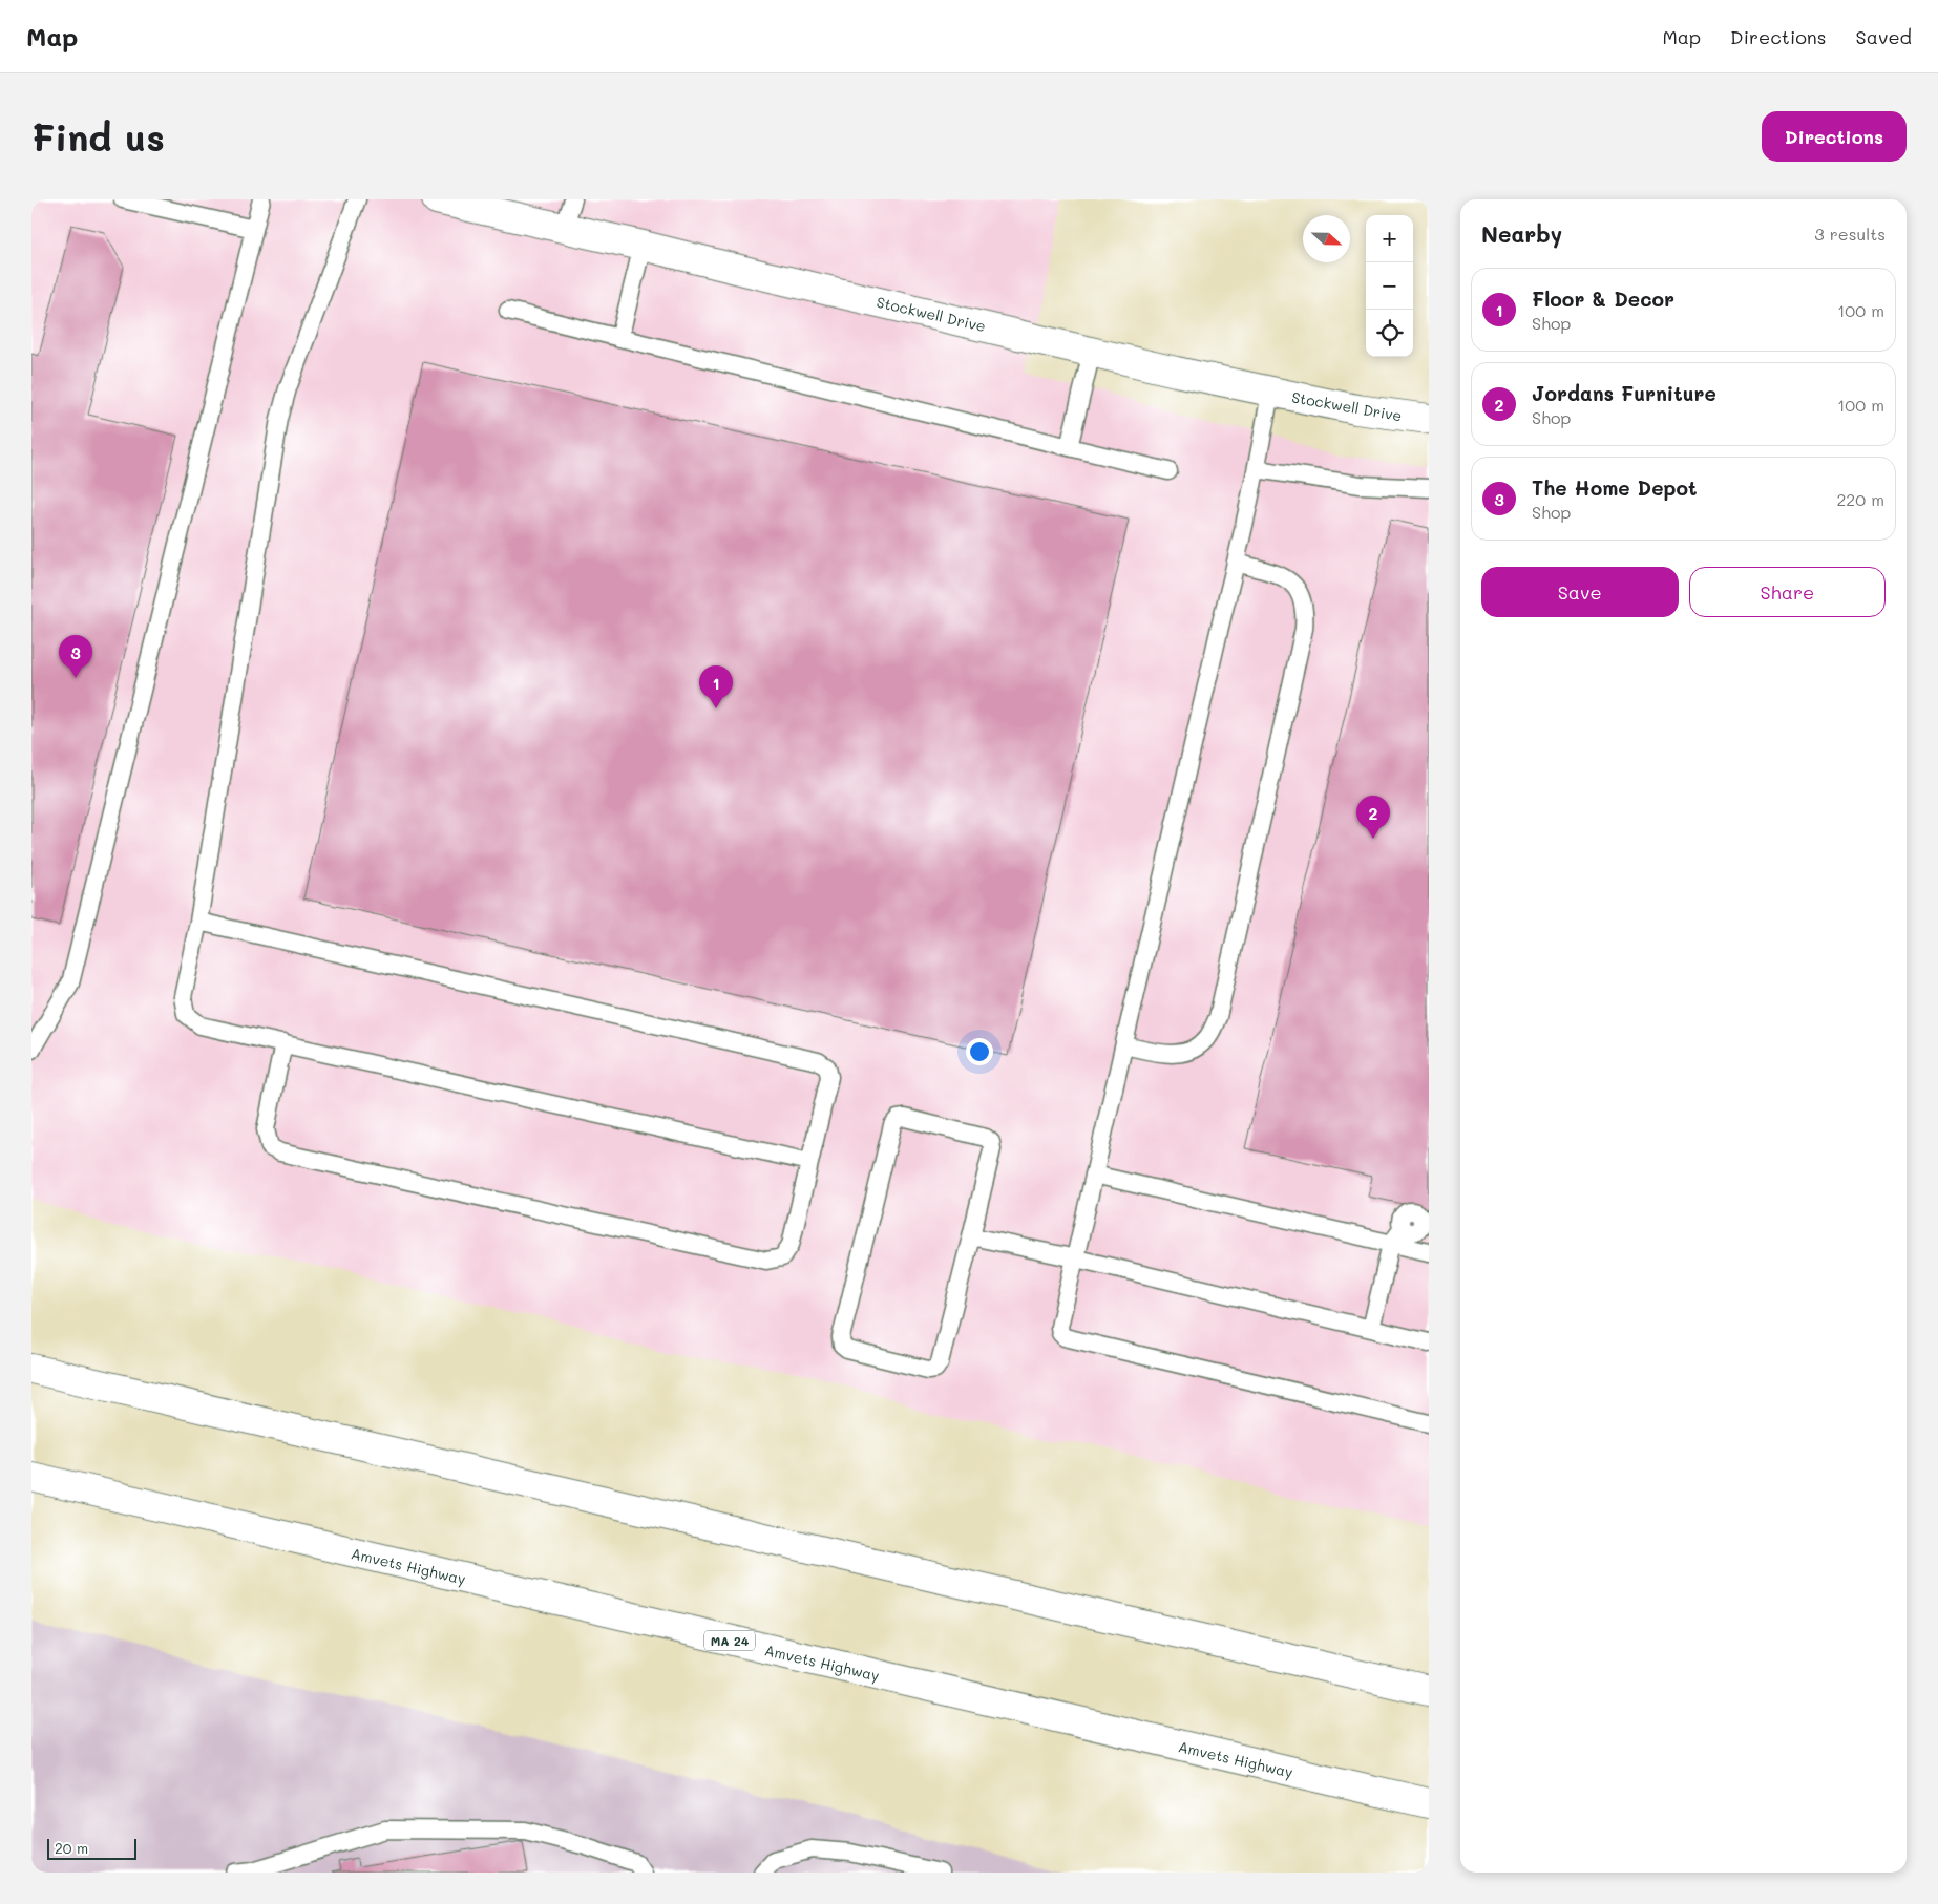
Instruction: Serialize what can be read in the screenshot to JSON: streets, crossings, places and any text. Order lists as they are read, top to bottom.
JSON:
{
  "streets": {
    "main road": ["Stockwell Drive", "Amvets Highway", "MA 24"]
  },
  "scale_bar": "20 m",
  "north": "right",
  "page": {
    "header": "Map",
    "nav": ["Map", "Directions", "Saved"],
    "buttons": [
      "Directions",
      ["Save", "Share"]
    ],
    "title": "Find us",
    "heading": ["Nearby", "3 results"],
    "map_buttons": ["+", "−"],
    "list": [
      {
        "mark": "1",
        "name": "Floor & Decor",
        "note": "Shop",
        "value": "100 m"
      },
      {
        "mark": "2",
        "name": "Jordans Furniture",
        "note": "Shop",
        "value": "100 m"
      },
      {
        "mark": "3",
        "name": "The Home Depot",
        "note": "Shop",
        "value": "220 m"
      }
    ],
    "pins": ["3", "1", "2"],
    "scale": "20 m"
  }
}
